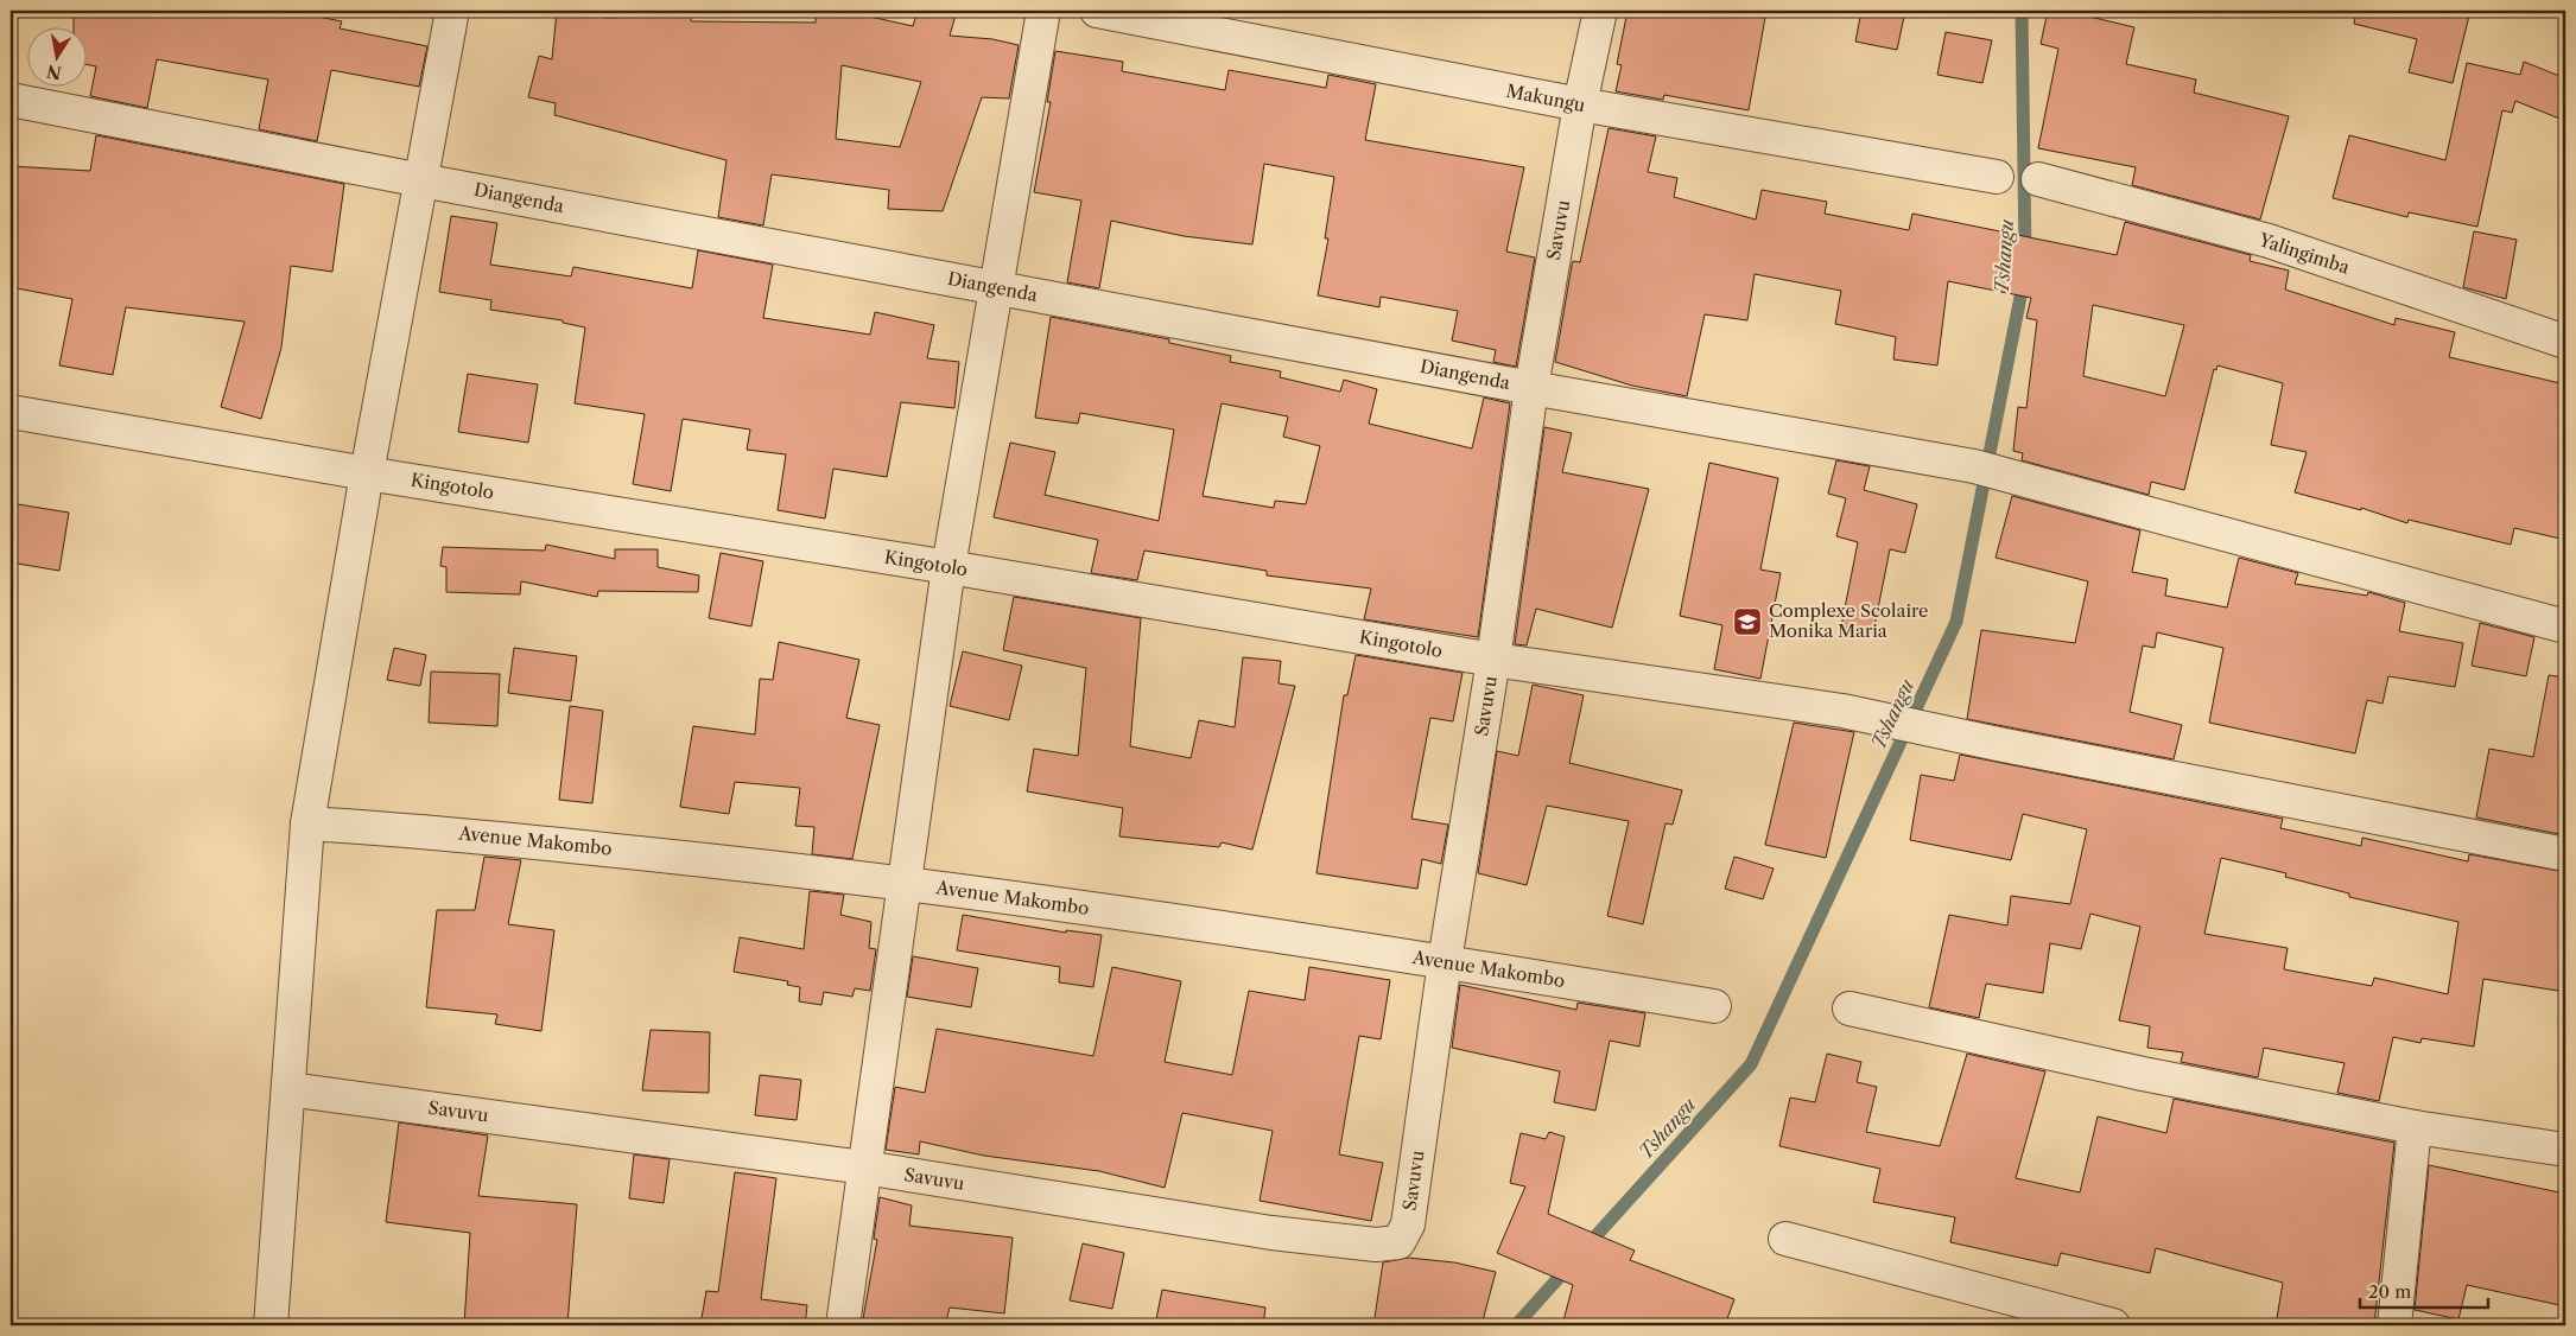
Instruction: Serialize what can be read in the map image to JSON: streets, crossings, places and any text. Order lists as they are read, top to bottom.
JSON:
{
  "streets": {
    "street": [
      "Makungu",
      "Diangenda",
      "Savuvu",
      "Yalingimba",
      "Kingotolo",
      "Avenue Makombo"
    ]
  },
  "crossings": [
    ["Makungu", "Savuvu"],
    ["Diangenda", "Savuvu"],
    ["Savuvu", "Kingotolo"],
    ["Savuvu", "Avenue Makombo"]
  ],
  "water": ["Tshangu"],
  "places": {
    "school or university": ["Complexe Scolaire Monika Maria"]
  },
  "scale_bar": "20 m",
  "north": "bottom"
}
